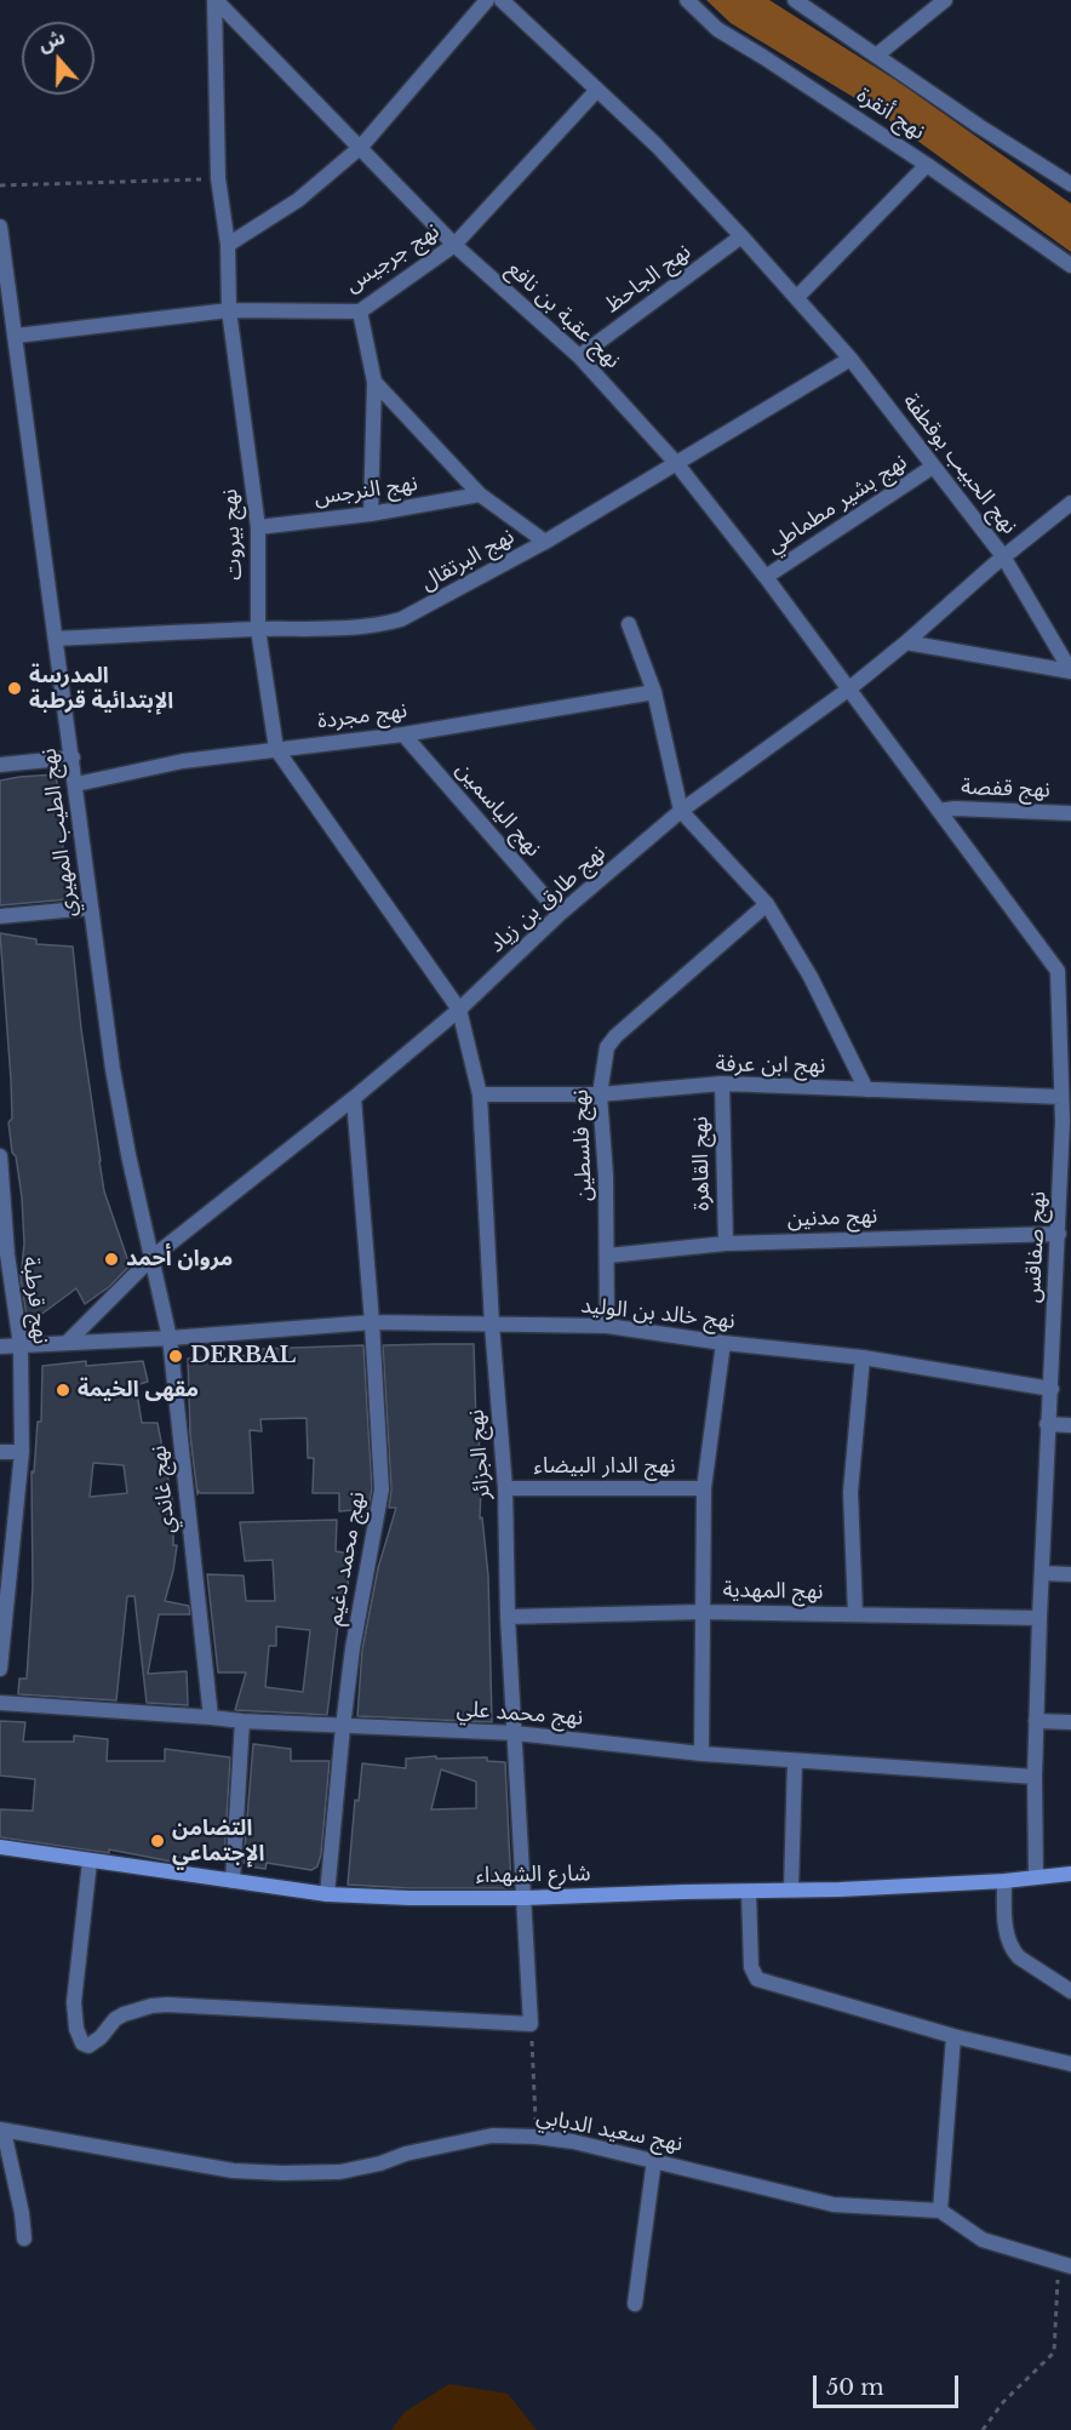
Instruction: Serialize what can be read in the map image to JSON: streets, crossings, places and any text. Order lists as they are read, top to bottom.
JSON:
{
  "streets": {
    "main road": ["شارع الشهداء"],
    "street": [
      "نهج أنقرة",
      "نهج جرجيس",
      "نهج الجاحظ",
      "نهج عقبة بن نافع",
      "نهج الحبيب بوقطفة",
      "نهج النرجس",
      "نهج بشير مطماطي",
      "نهج بيروت",
      "نهج البرتقال",
      "نهج مجردة",
      "نهج قفصة",
      "نهج الياسمين",
      "نهج الطيب المهيري",
      "نهج طارق بن زياد",
      "نهج ابن عرفة",
      "نهج فلسطين",
      "نهج القاهرة",
      "نهج مدنين",
      "نهج صفاقس",
      "نهج قرطبة",
      "نهج خالد بن الوليد",
      "نهج الجزائر",
      "نهج الدار البيضاء",
      "نهج غاندي",
      "نهج محمد دغيم",
      "نهج المهدية",
      "نهج محمد علي",
      "نهج سعيد الدبابي"
    ]
  },
  "crossings": [
    ["نهج جرجيس", "نهج عقبة بن نافع"],
    ["نهج جرجيس", "نهج الحبيب بوقطفة"],
    ["نهج جرجيس", "نهج بيروت"],
    ["نهج جرجيس", "نهج الطيب المهيري"],
    ["نهج الجاحظ", "نهج عقبة بن نافع"],
    ["نهج الجاحظ", "نهج الحبيب بوقطفة"],
    ["نهج عقبة بن نافع", "نهج بشير مطماطي"],
    ["نهج عقبة بن نافع", "نهج بيروت"],
    ["نهج عقبة بن نافع", "نهج البرتقال"],
    ["نهج عقبة بن نافع", "نهج طارق بن زياد"],
    ["نهج عقبة بن نافع", "نهج صفاقس"],
    ["نهج الحبيب بوقطفة", "نهج بشير مطماطي"],
    ["نهج الحبيب بوقطفة", "نهج البرتقال"],
    ["نهج الحبيب بوقطفة", "نهج طارق بن زياد"],
    ["نهج النرجس", "نهج بيروت"],
    ["نهج بيروت", "نهج البرتقال"],
    ["نهج بيروت", "نهج مجردة"],
    ["نهج بيروت", "نهج طارق بن زياد"],
    ["نهج بيروت", "نهج الجزائر"],
    ["نهج البرتقال", "نهج الطيب المهيري"],
    ["نهج مجردة", "نهج الياسمين"],
    ["نهج مجردة", "نهج الطيب المهيري"],
    ["نهج قفصة", "نهج صفاقس"],
    ["نهج الياسمين", "نهج طارق بن زياد"],
    ["نهج الطيب المهيري", "نهج طارق بن زياد"],
    ["نهج الطيب المهيري", "نهج غاندي"],
    ["نهج طارق بن زياد", "نهج صفاقس"],
    ["نهج طارق بن زياد", "نهج خالد بن الوليد"],
    ["نهج طارق بن زياد", "نهج الجزائر"],
    ["نهج طارق بن زياد", "نهج غاندي"],
    ["نهج طارق بن زياد", "نهج محمد دغيم"],
    ["نهج ابن عرفة", "نهج فلسطين"],
    ["نهج ابن عرفة", "نهج القاهرة"],
    ["نهج ابن عرفة", "نهج صفاقس"],
    ["نهج ابن عرفة", "نهج الجزائر"],
    ["نهج فلسطين", "نهج مدنين"],
    ["نهج فلسطين", "نهج خالد بن الوليد"],
    ["نهج القاهرة", "نهج مدنين"],
    ["نهج مدنين", "نهج صفاقس"],
    ["نهج صفاقس", "نهج خالد بن الوليد"],
    ["نهج صفاقس", "نهج المهدية"],
    ["نهج صفاقس", "نهج محمد علي"],
    ["نهج صفاقس", "شارع الشهداء"],
    ["نهج قرطبة", "نهج خالد بن الوليد"],
    ["نهج خالد بن الوليد", "نهج الجزائر"],
    ["نهج خالد بن الوليد", "نهج غاندي"],
    ["نهج خالد بن الوليد", "نهج محمد دغيم"],
    ["نهج الجزائر", "نهج الدار البيضاء"],
    ["نهج الجزائر", "نهج المهدية"],
    ["نهج الجزائر", "نهج محمد علي"],
    ["نهج الجزائر", "شارع الشهداء"],
    ["نهج غاندي", "نهج محمد علي"],
    ["نهج محمد دغيم", "نهج محمد علي"],
    ["نهج محمد دغيم", "شارع الشهداء"]
  ],
  "places": [
    "المدرسة الإبتدائية قرطبة",
    "مروان أحمد",
    "DERBAL",
    "مقهى الخيمة",
    "التضامن الإجتماعي"
  ],
  "scale_bar": "50 m",
  "north": "top"
}
